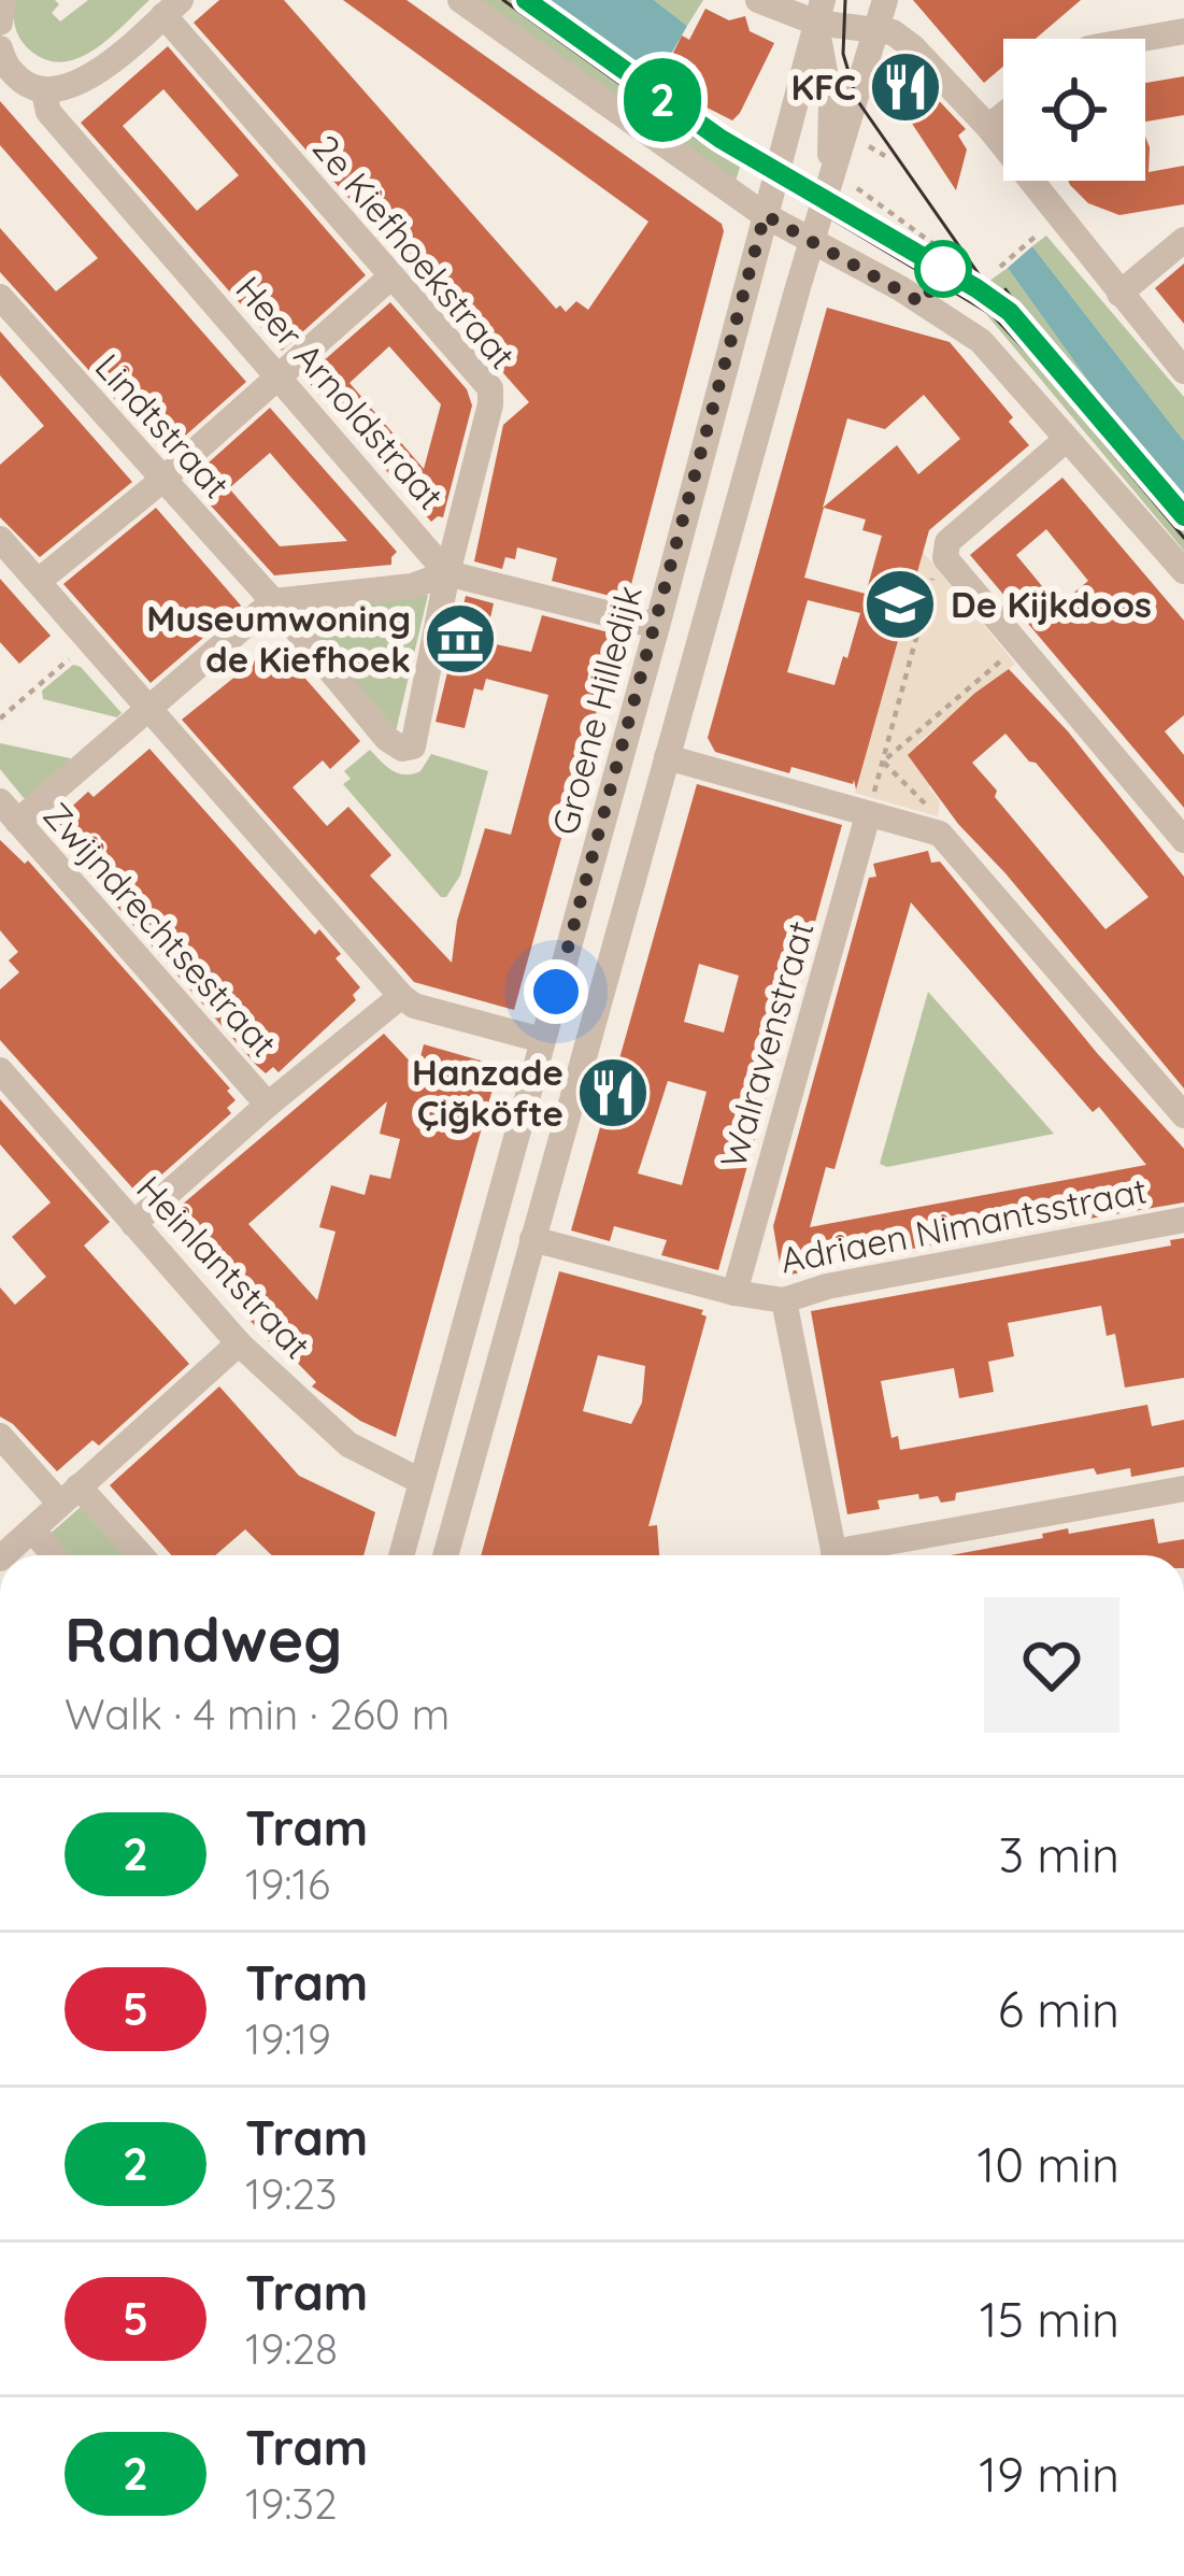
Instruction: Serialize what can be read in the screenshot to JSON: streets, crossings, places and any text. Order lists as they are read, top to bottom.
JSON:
{
  "streets": {
    "street": [
      "2e Kiefhoekstraat",
      "Heer Arnoldstraat",
      "Lindtstraat",
      "Groene Hilledijk",
      "Zwijndrechtsestraat",
      "Walravenstraat",
      "Adriaen Nimantsstraat",
      "Heinlantstraat"
    ]
  },
  "crossings": [
    ["2e Kiefhoekstraat", "Heer Arnoldstraat"],
    ["2e Kiefhoekstraat", "Lindtstraat"],
    ["Heer Arnoldstraat", "Lindtstraat"],
    ["Groene Hilledijk", "Heinlantstraat"],
    ["Walravenstraat", "Adriaen Nimantsstraat"]
  ],
  "places": {
    "restaurant": ["KFC", "Hanzade Çiğköfte"],
    "school or university": ["De Kijkdoos"],
    "museum": ["Museumwoning de Kiefhoek"]
  },
  "lines": ["tram line 2"],
  "page": {
    "on_map": "2",
    "heading": ["Randweg", "Walk · 4 min · 260 m"],
    "list": [
      {
        "mark": "2",
        "name": "Tram",
        "note": "19:16",
        "value": "3 min"
      },
      {
        "mark": "5",
        "name": "Tram",
        "note": "19:19",
        "value": "6 min"
      },
      {
        "mark": "2",
        "name": "Tram",
        "note": "19:23",
        "value": "10 min"
      },
      {
        "mark": "5",
        "name": "Tram",
        "note": "19:28",
        "value": "15 min"
      },
      {
        "mark": "2",
        "name": "Tram",
        "note": "19:32",
        "value": "19 min"
      }
    ]
  }
}
